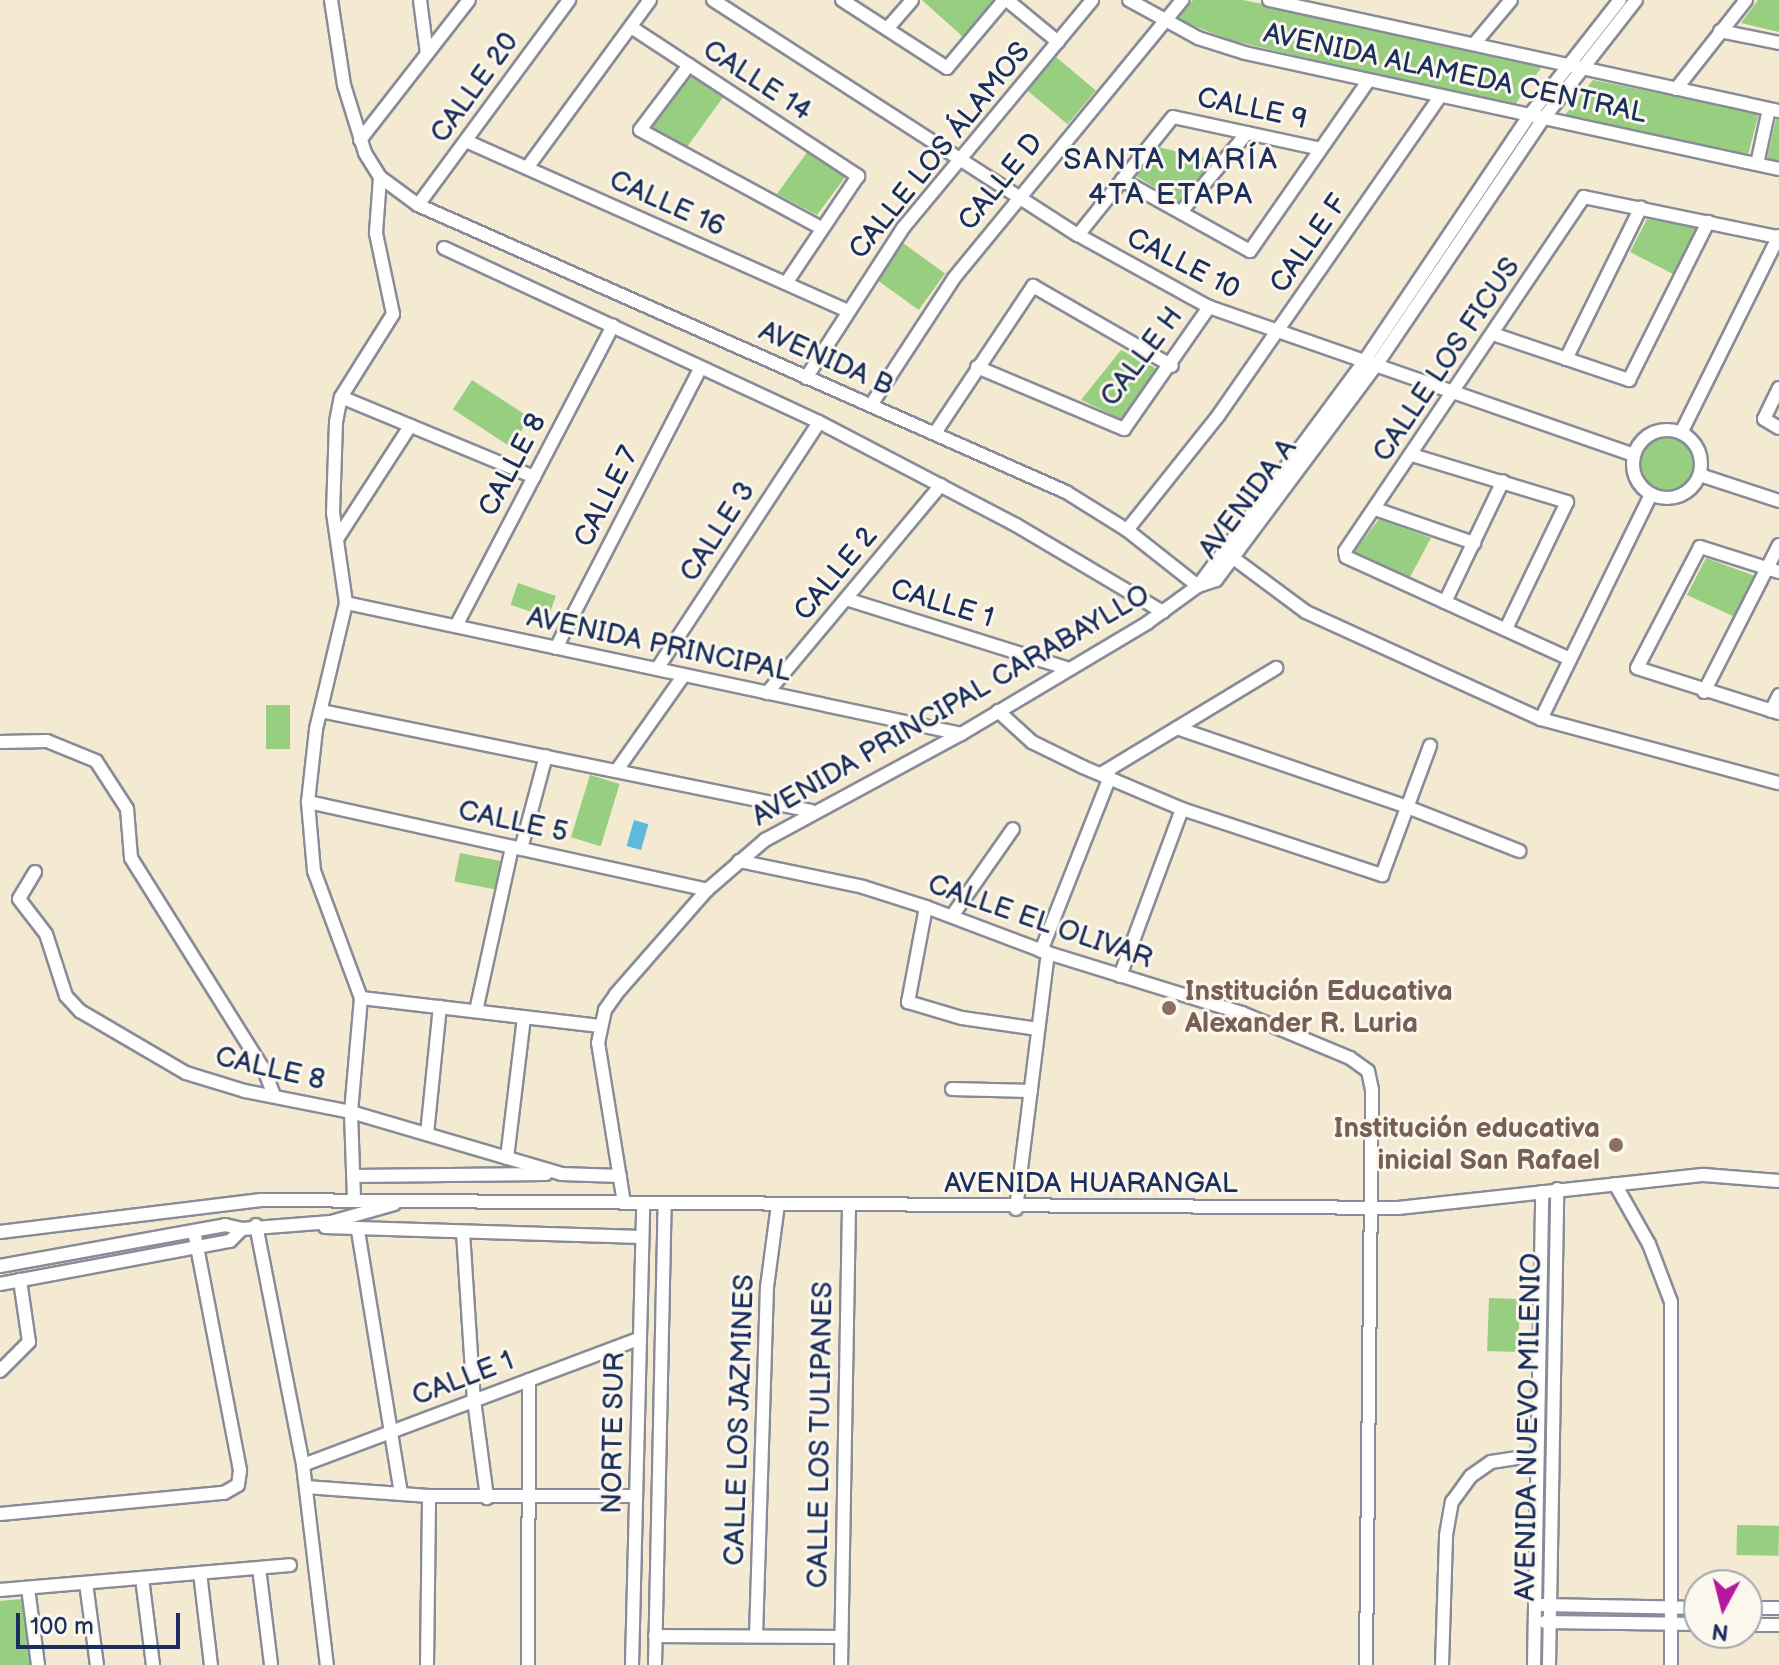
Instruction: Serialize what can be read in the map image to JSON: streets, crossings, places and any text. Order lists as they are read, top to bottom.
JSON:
{
  "streets": {
    "street": [
      "AVENIDA ALAMEDA CENTRAL",
      "CALLE 14",
      "CALLE 20",
      "CALLE 9",
      "CALLE LOS ÁLAMOS",
      "CALLE D",
      "CALLE 16",
      "CALLE F",
      "CALLE 10",
      "CALLE H",
      "AVENIDA B",
      "CALLE LOS FICUS",
      "CALLE 8",
      "CALLE 7",
      "AVENIDA A",
      "CALLE 3",
      "CALLE 2",
      "CALLE 1",
      "AVENIDA PRINCIPAL",
      "AVENIDA PRINCIPAL CARABAYLLO",
      "CALLE 5",
      "CALLE EL OLIVAR",
      "AVENIDA HUARANGAL",
      "CALLE LOS JAZMINES",
      "AVENIDA NUEVO MILENIO",
      "NORTE SUR",
      "CALLE LOS TULIPANES"
    ]
  },
  "crossings": [
    ["AVENIDA ALAMEDA CENTRAL", "CALLE D"],
    ["AVENIDA ALAMEDA CENTRAL", "CALLE F"],
    ["AVENIDA ALAMEDA CENTRAL", "AVENIDA A"],
    ["CALLE 20", "CALLE 16"],
    ["CALLE 20", "AVENIDA B"],
    ["CALLE LOS ÁLAMOS", "CALLE 16"],
    ["CALLE LOS ÁLAMOS", "CALLE 10"],
    ["CALLE LOS ÁLAMOS", "AVENIDA B"],
    ["CALLE D", "CALLE 10"],
    ["CALLE D", "AVENIDA B"],
    ["CALLE F", "CALLE 10"],
    ["CALLE F", "AVENIDA B"],
    ["CALLE 10", "CALLE H"],
    ["CALLE 10", "CALLE LOS FICUS"],
    ["CALLE 10", "AVENIDA A"],
    ["AVENIDA B", "AVENIDA A"],
    ["AVENIDA B", "AVENIDA PRINCIPAL CARABAYLLO"],
    ["CALLE 8", "AVENIDA PRINCIPAL"],
    ["CALLE 8", "AVENIDA PRINCIPAL CARABAYLLO"],
    ["CALLE 7", "AVENIDA PRINCIPAL"],
    ["AVENIDA A", "AVENIDA PRINCIPAL CARABAYLLO"],
    ["CALLE 3", "AVENIDA PRINCIPAL"],
    ["CALLE 2", "CALLE 1"],
    ["CALLE 2", "AVENIDA PRINCIPAL"],
    ["CALLE 1", "AVENIDA PRINCIPAL CARABAYLLO"],
    ["CALLE 1", "NORTE SUR"],
    ["AVENIDA PRINCIPAL", "AVENIDA PRINCIPAL CARABAYLLO"],
    ["AVENIDA PRINCIPAL CARABAYLLO", "CALLE 5"],
    ["AVENIDA PRINCIPAL CARABAYLLO", "CALLE EL OLIVAR"],
    ["AVENIDA PRINCIPAL CARABAYLLO", "AVENIDA HUARANGAL"],
    ["CALLE EL OLIVAR", "AVENIDA HUARANGAL"],
    ["AVENIDA HUARANGAL", "CALLE LOS JAZMINES"],
    ["AVENIDA HUARANGAL", "AVENIDA NUEVO MILENIO"],
    ["AVENIDA HUARANGAL", "NORTE SUR"],
    ["AVENIDA HUARANGAL", "CALLE LOS TULIPANES"]
  ],
  "districts": ["SANTA MARÍA 4TA ETAPA"],
  "places": ["Institución Educativa Alexander R. Luria", "Institución educativa inicial San Rafael"],
  "scale_bar": "100 m",
  "north": "bottom"
}
